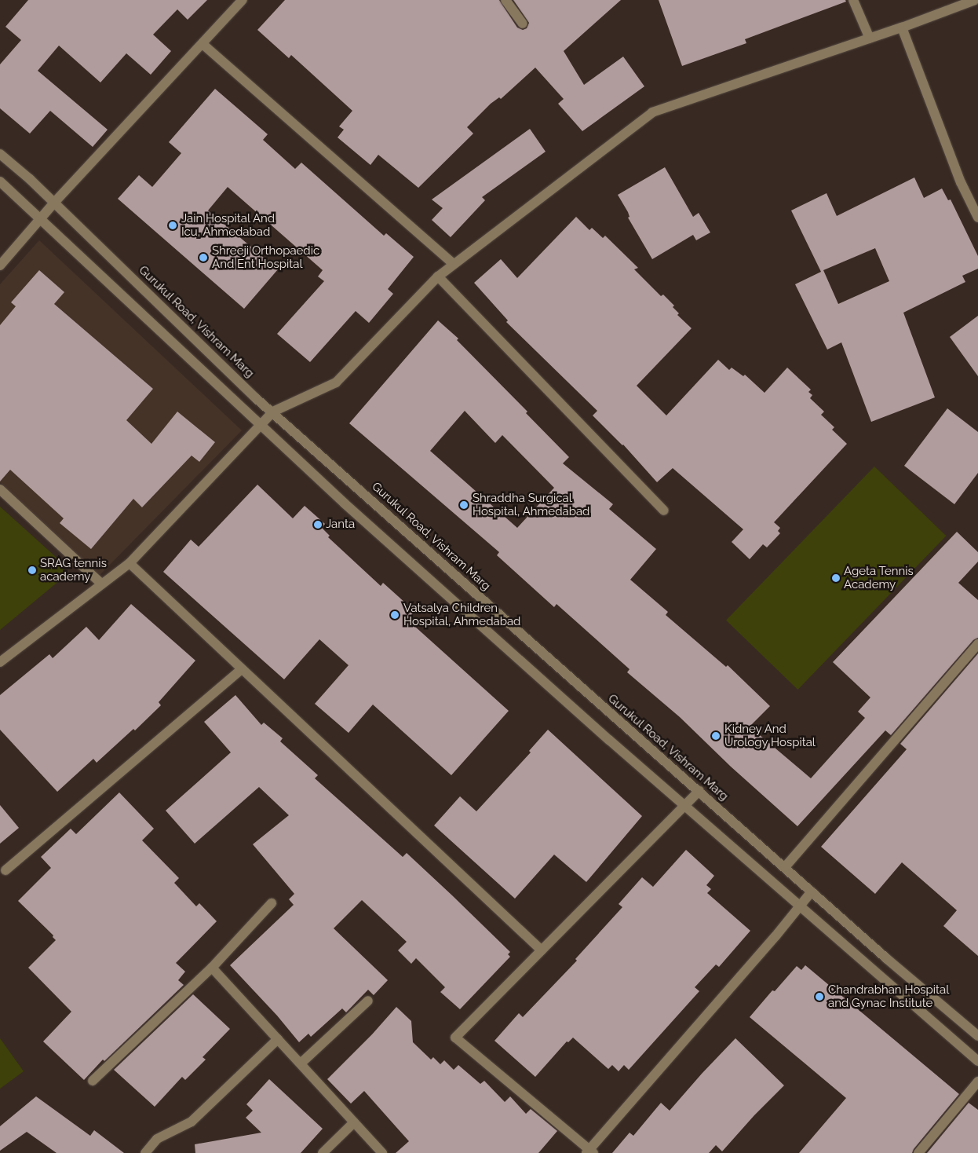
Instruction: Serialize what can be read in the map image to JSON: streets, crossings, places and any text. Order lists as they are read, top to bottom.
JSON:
{
  "streets": {
    "street": ["Gurukul Road, Vishram Marg"]
  },
  "places": [
    "Jain Hospital And Icu, Ahmedabad",
    "Shreeji Orthopaedic And Ent Hospital",
    "Shraddha Surgical Hospital, Ahmedabad",
    "Janta",
    "SRAG tennis academy",
    "Ageta Tennis Academy",
    "Vatsalya Children Hospital, Ahmedabad",
    "Kidney And Urology Hospital",
    "Chandrabhan Hospital and Gynac Institute"
  ]
}
